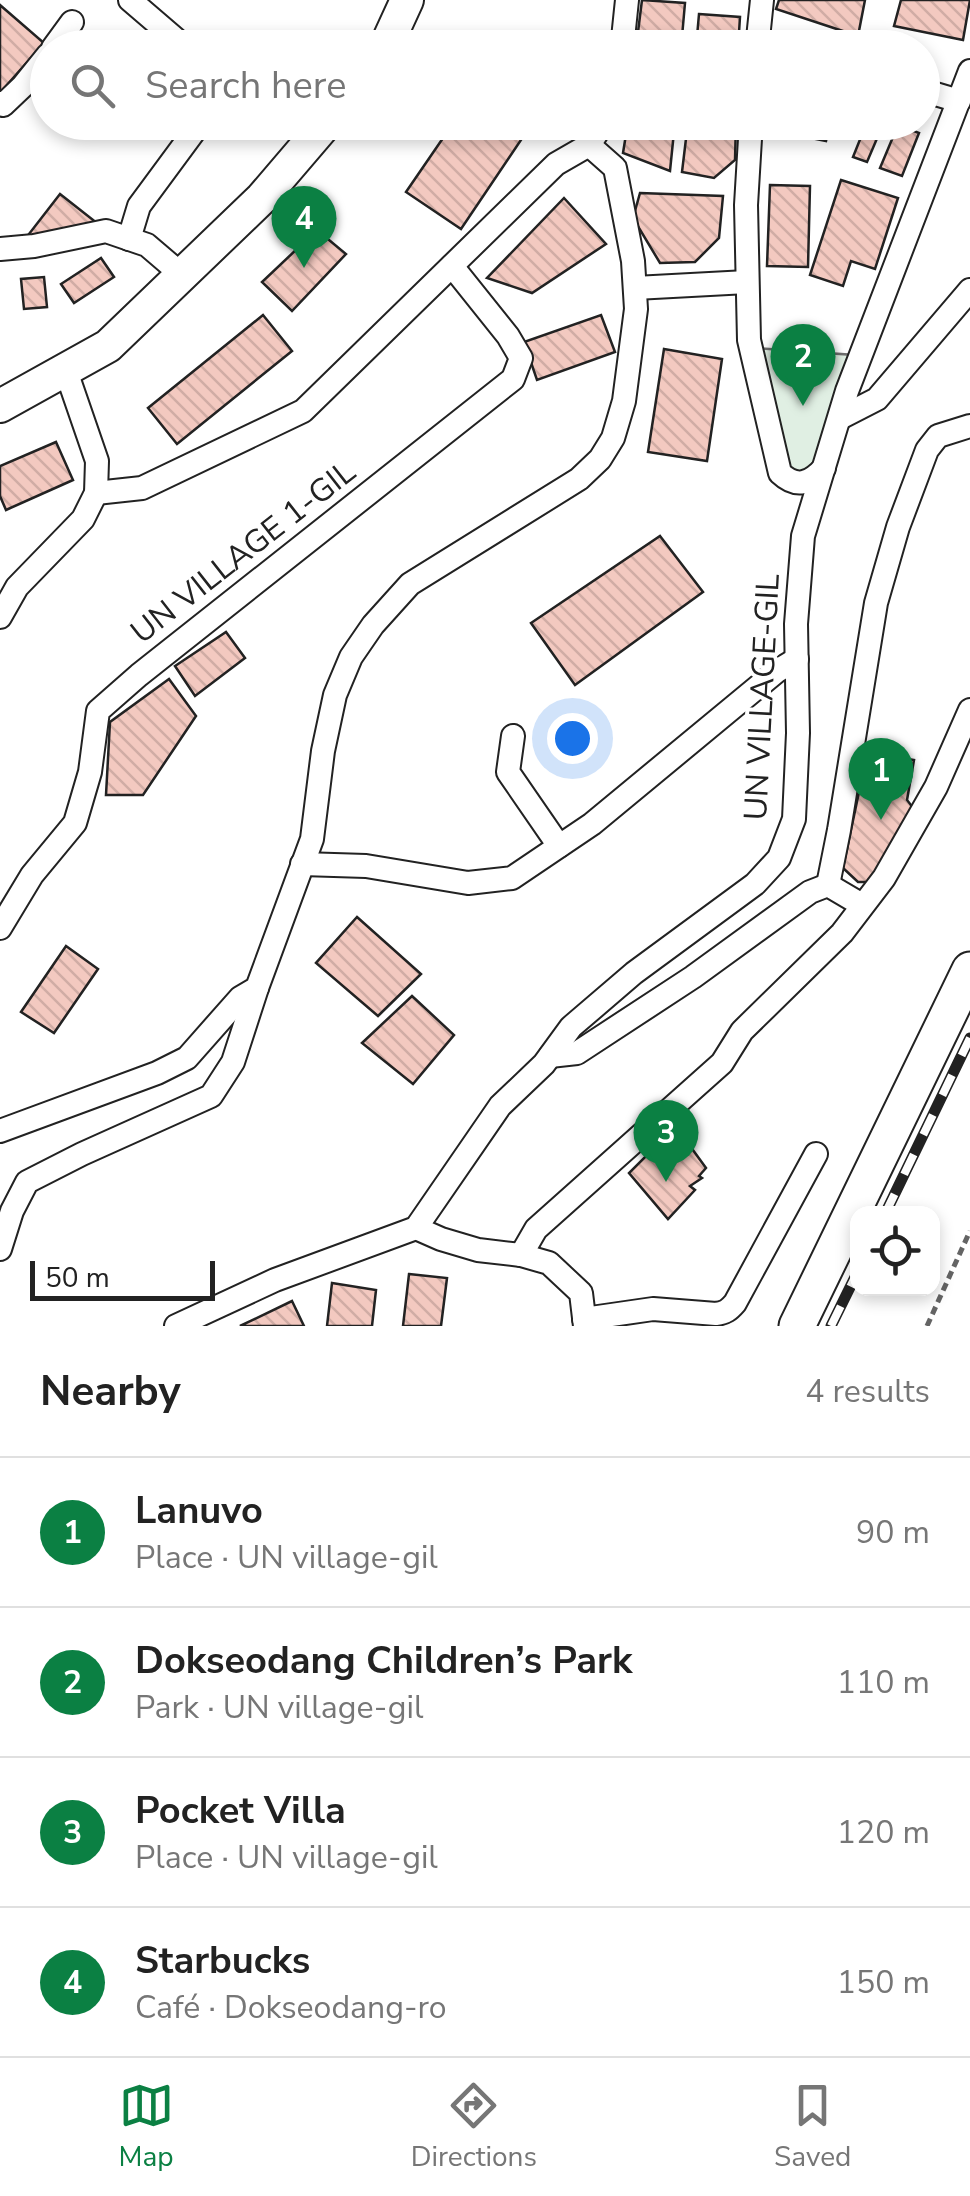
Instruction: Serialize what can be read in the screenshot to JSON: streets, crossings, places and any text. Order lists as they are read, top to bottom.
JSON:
{
  "streets": {
    "street": ["UN VILLAGE 1-GIL", "UN VILLAGE-GIL"]
  },
  "scale_bar": "50 m",
  "page": {
    "search": "Search here",
    "pins": [
      "4",
      "2",
      "1",
      "3"
    ],
    "scale": "50 m",
    "heading": ["Nearby", "4 results"],
    "list": [
      {
        "mark": "1",
        "name": "Lanuvo",
        "note": "Place · UN village-gil",
        "value": "90 m"
      },
      {
        "mark": "2",
        "name": "Dokseodang Children’s Park",
        "note": "Park · UN village-gil",
        "value": "110 m"
      },
      {
        "mark": "3",
        "name": "Pocket Villa",
        "note": "Place · UN village-gil",
        "value": "120 m"
      },
      {
        "mark": "4",
        "name": "Starbucks",
        "note": "Café · Dokseodang-ro",
        "value": "150 m"
      }
    ],
    "nav": ["Map", "Directions", "Saved"]
  }
}
